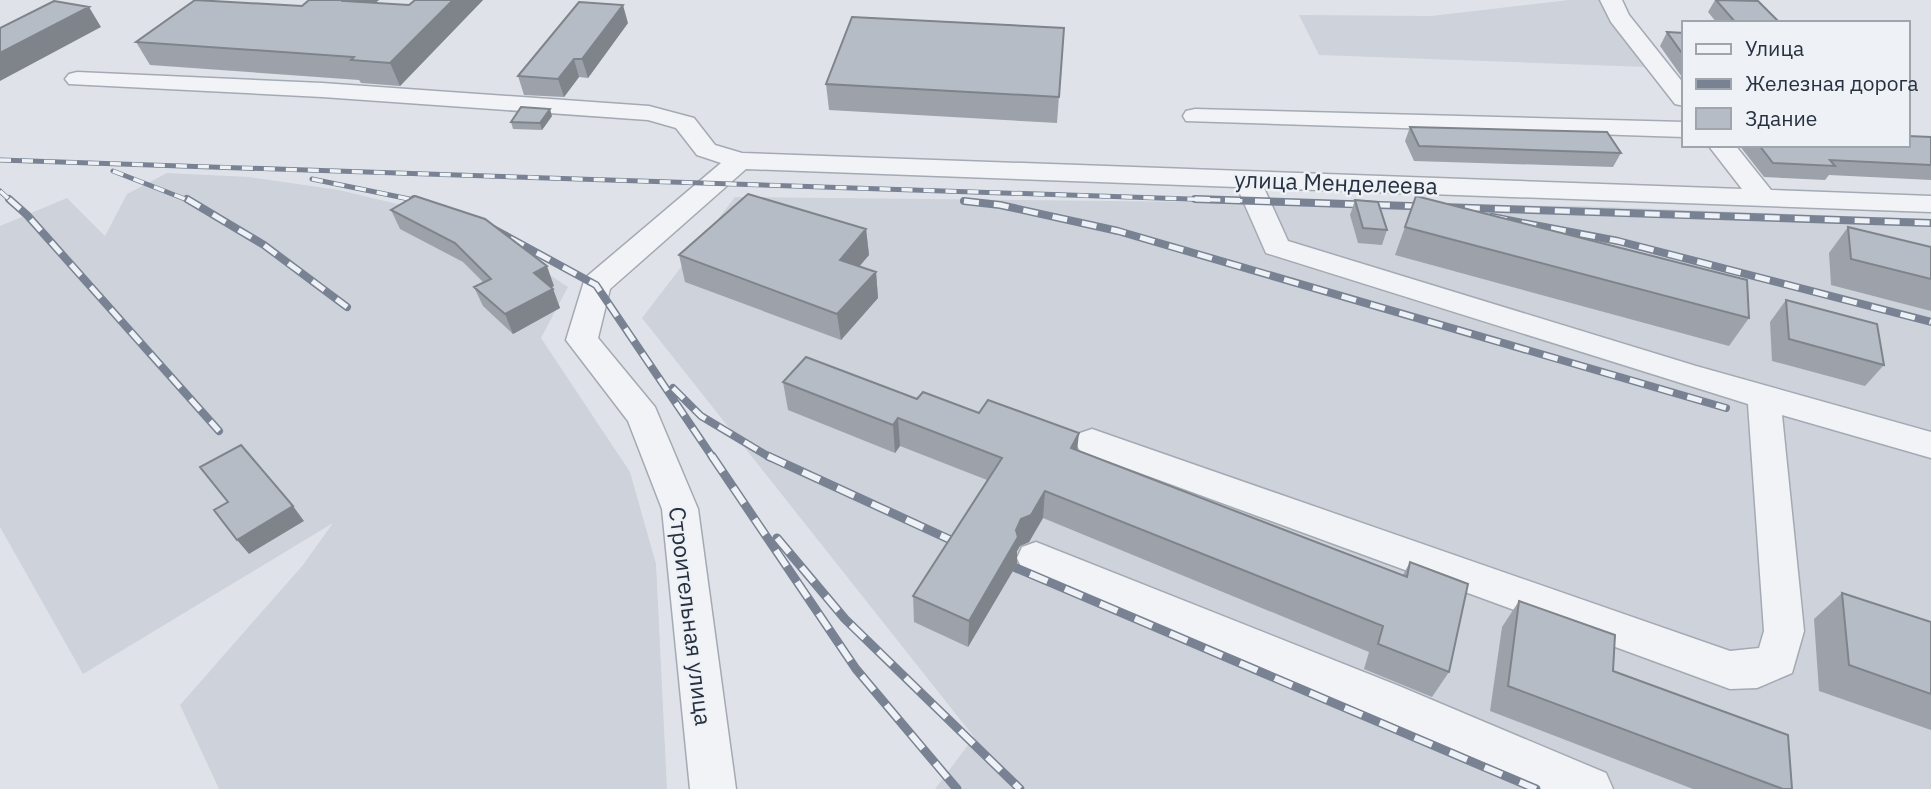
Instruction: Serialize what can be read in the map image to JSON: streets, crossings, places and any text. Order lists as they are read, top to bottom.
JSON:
{
  "streets": {
    "street": ["улица Менделеева", "Строительная улица"]
  },
  "crossings": [
    ["улица Менделеева", "Строительная улица"]
  ],
  "legend": ["Улица", "Железная дорога", "Здание"]
}
